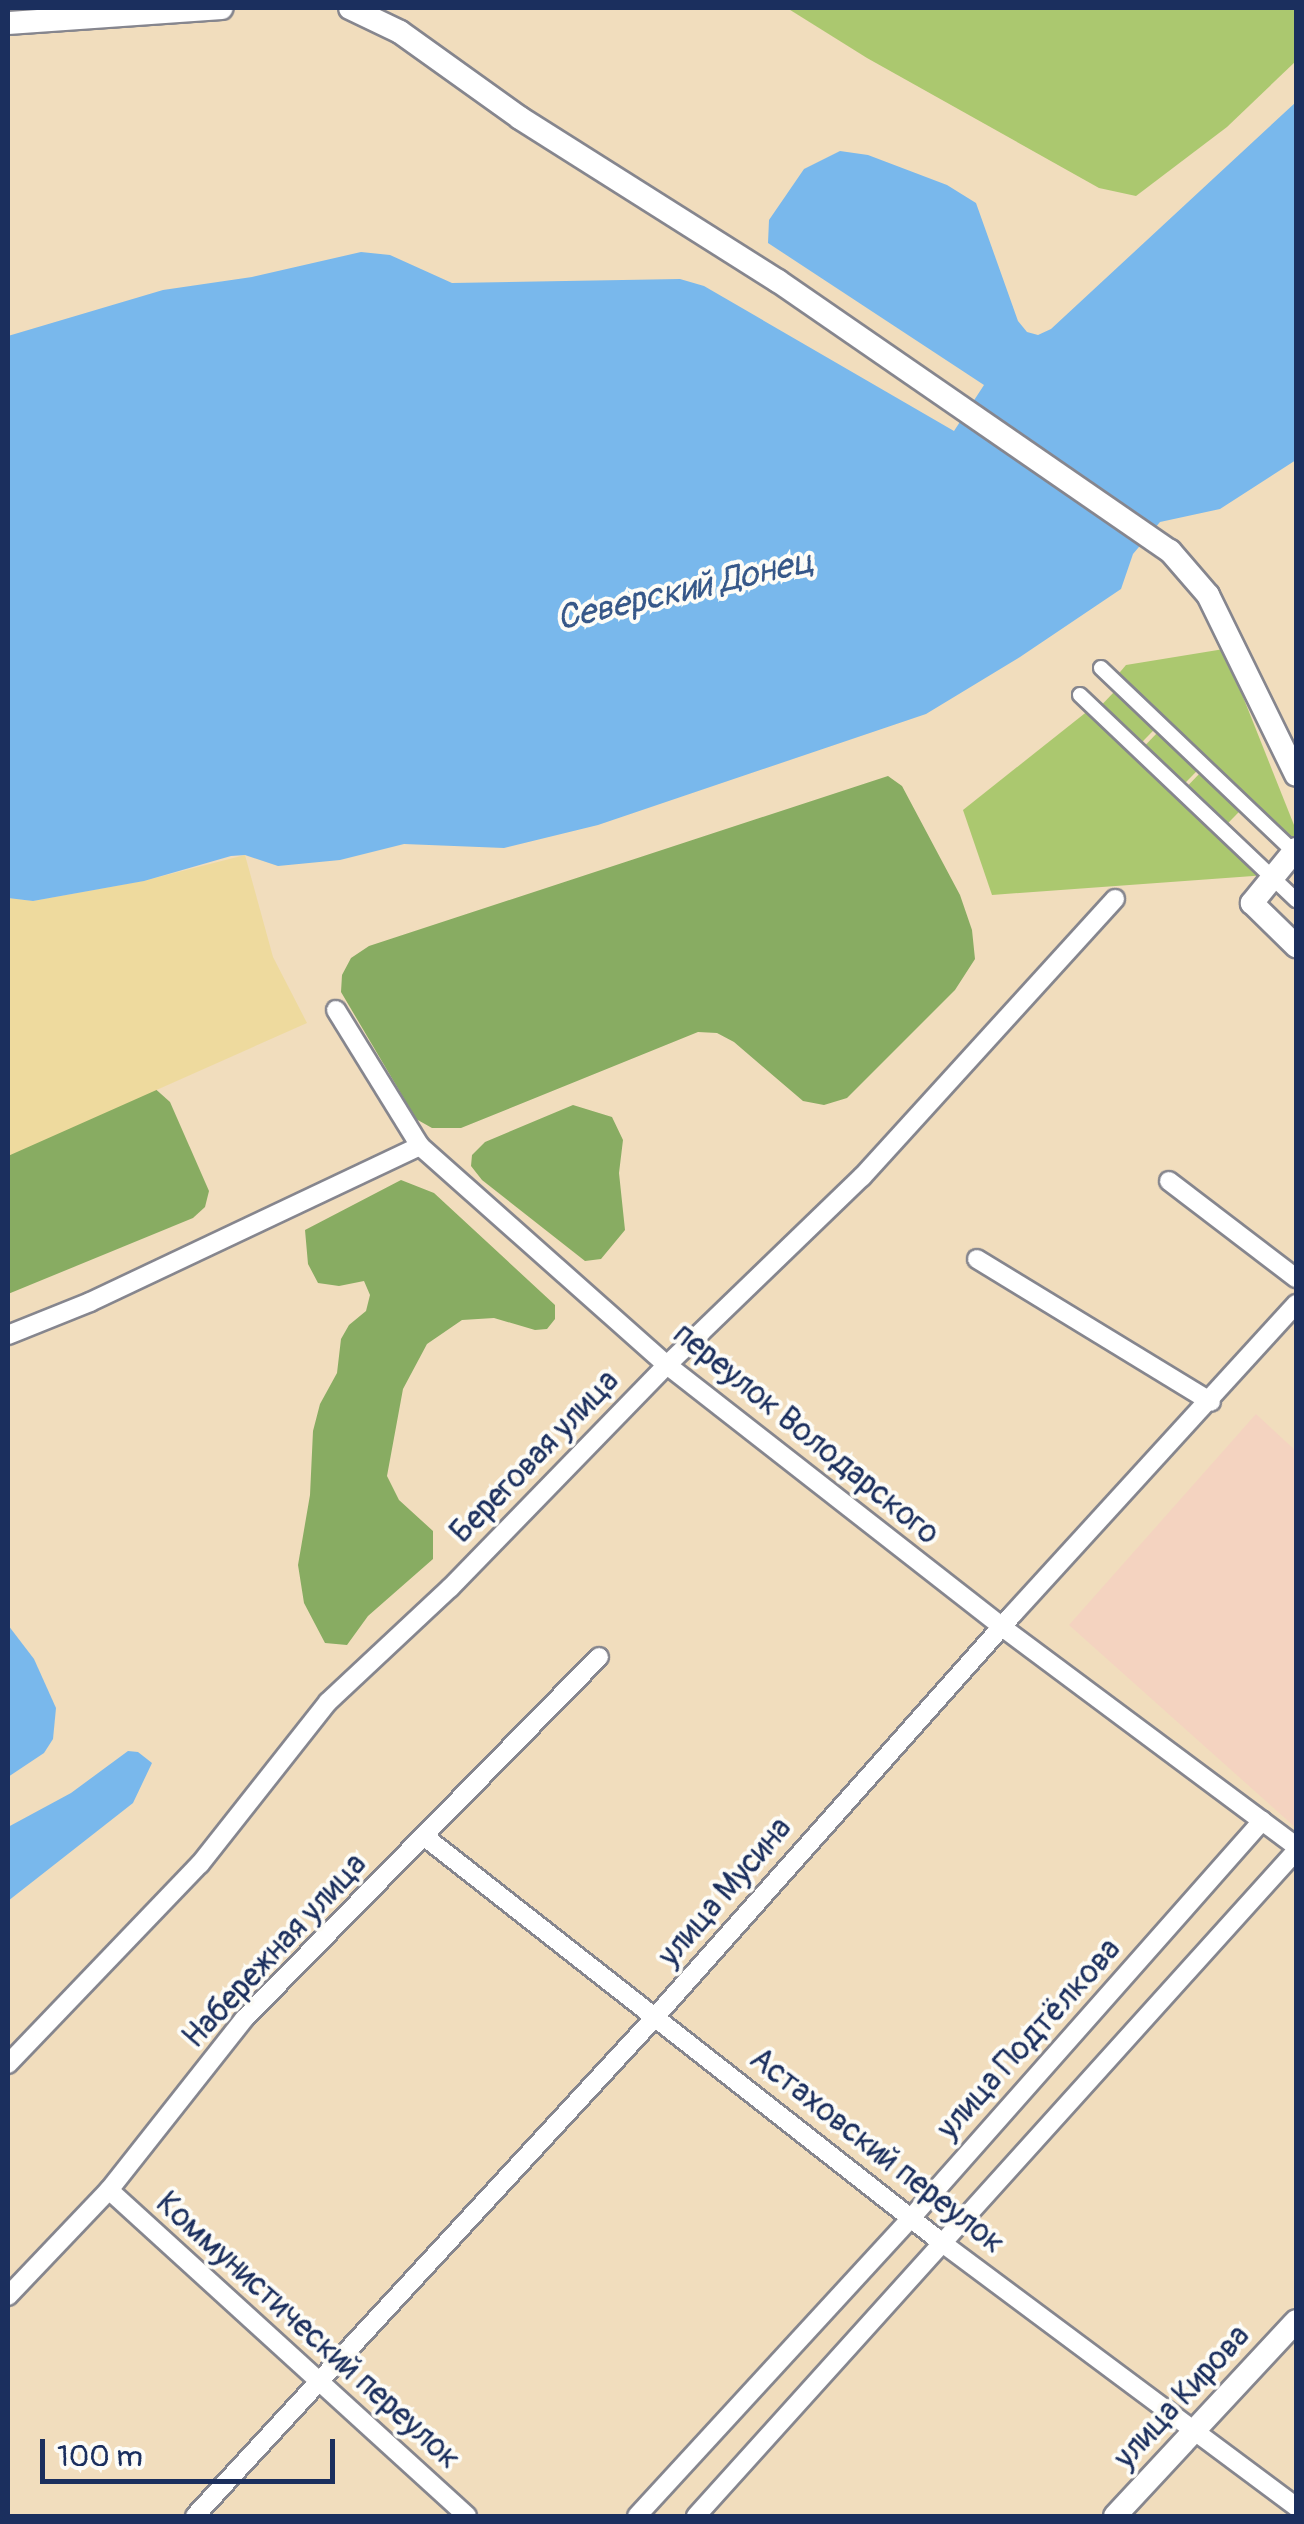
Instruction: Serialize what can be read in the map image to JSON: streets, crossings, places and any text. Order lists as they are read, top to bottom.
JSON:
{
  "streets": {
    "street": [
      "переулок Володарского",
      "Береговая улица",
      "улица Мусина",
      "Набережная улица",
      "улица Подтёлкова",
      "Астаховский переулок",
      "Коммунистический переулок",
      "улица Кирова"
    ]
  },
  "crossings": [
    ["переулок Володарского", "Береговая улица"],
    ["переулок Володарского", "улица Мусина"],
    ["переулок Володарского", "улица Подтёлкова"],
    ["улица Мусина", "Астаховский переулок"],
    ["улица Мусина", "Коммунистический переулок"],
    ["Набережная улица", "Астаховский переулок"],
    ["Набережная улица", "Коммунистический переулок"],
    ["улица Подтёлкова", "Астаховский переулок"],
    ["Астаховский переулок", "улица Кирова"]
  ],
  "water": ["Северский Донец"],
  "scale_bar": "100 m"
}
